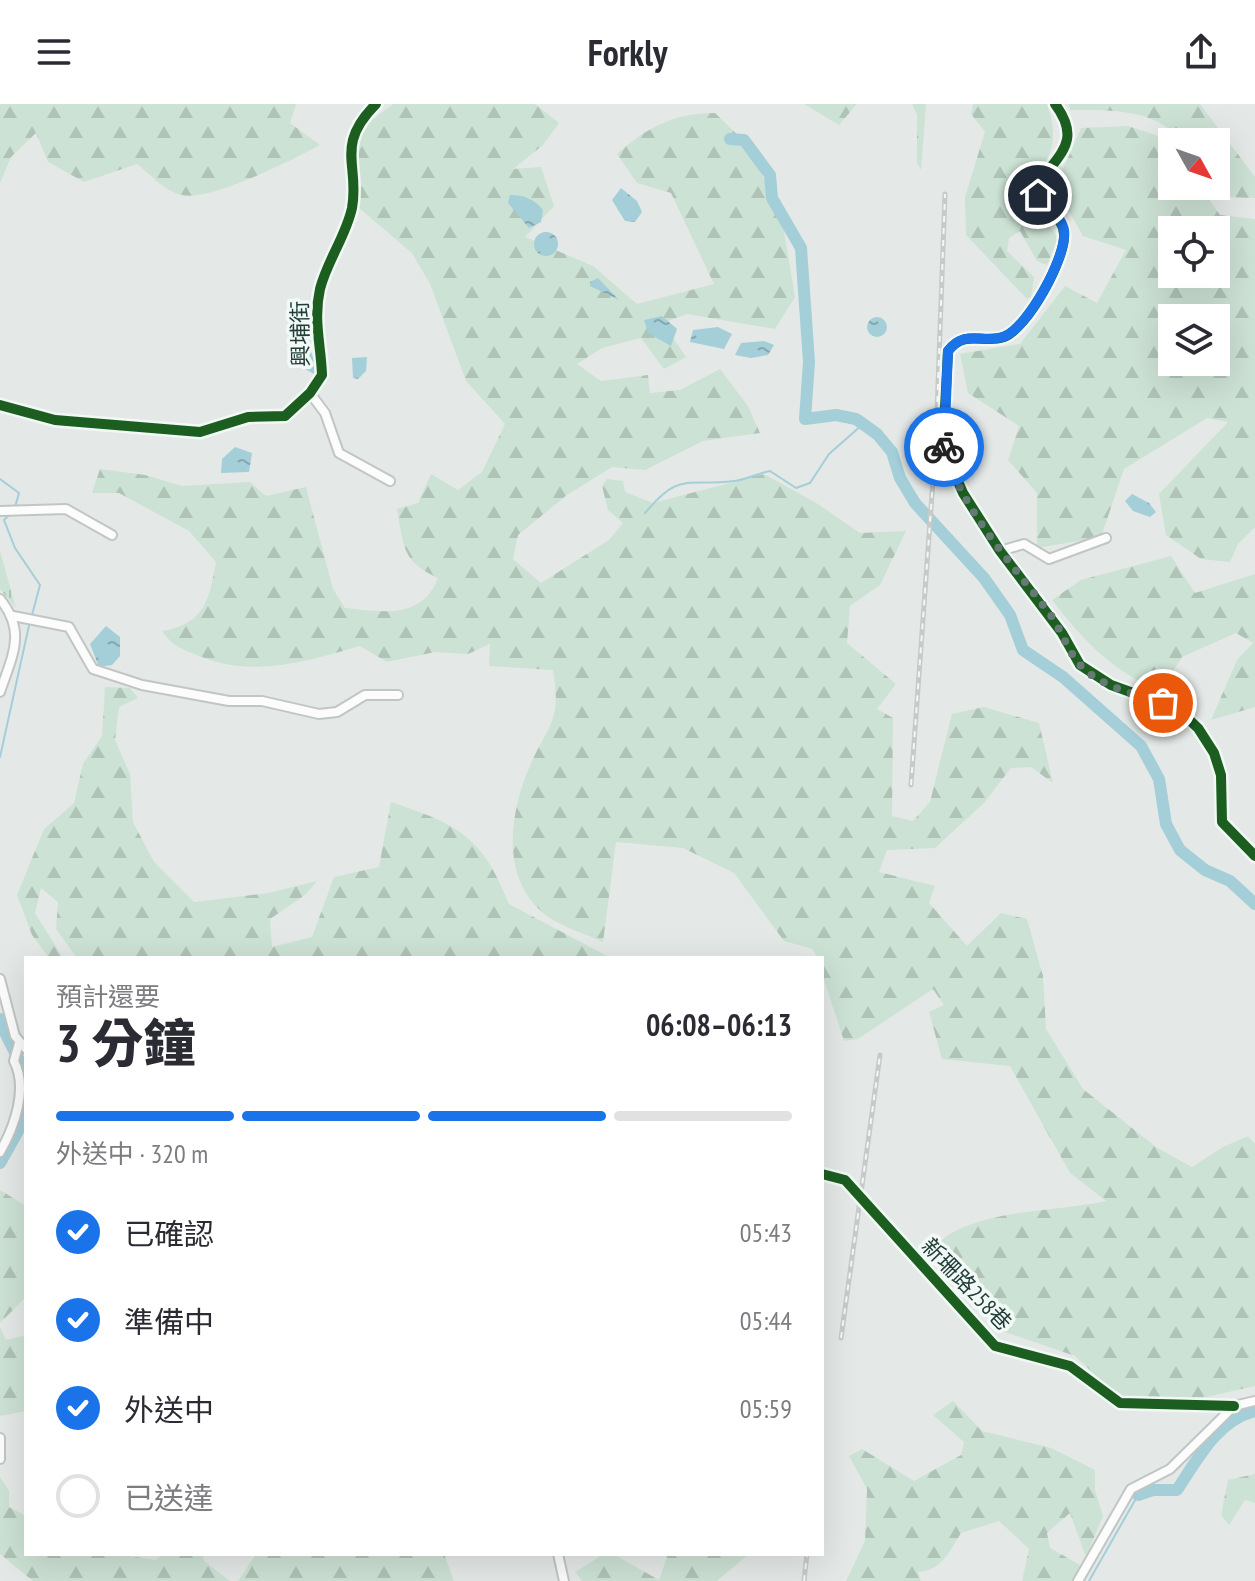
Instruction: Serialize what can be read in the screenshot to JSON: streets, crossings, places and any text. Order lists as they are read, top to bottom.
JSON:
{
  "streets": {
    "street": ["興埔街", "新珊路258巷"]
  },
  "north": "bottom right",
  "page": {
    "header": "Forkly",
    "heading": ["3 分鐘", "預計還要", "06:08–06:13"],
    "bar": "外送中 · 320 m",
    "list": [
      ["已確認", "05:43"],
      ["準備中", "05:44"],
      ["外送中", "05:59"],
      "已送達"
    ]
  }
}
